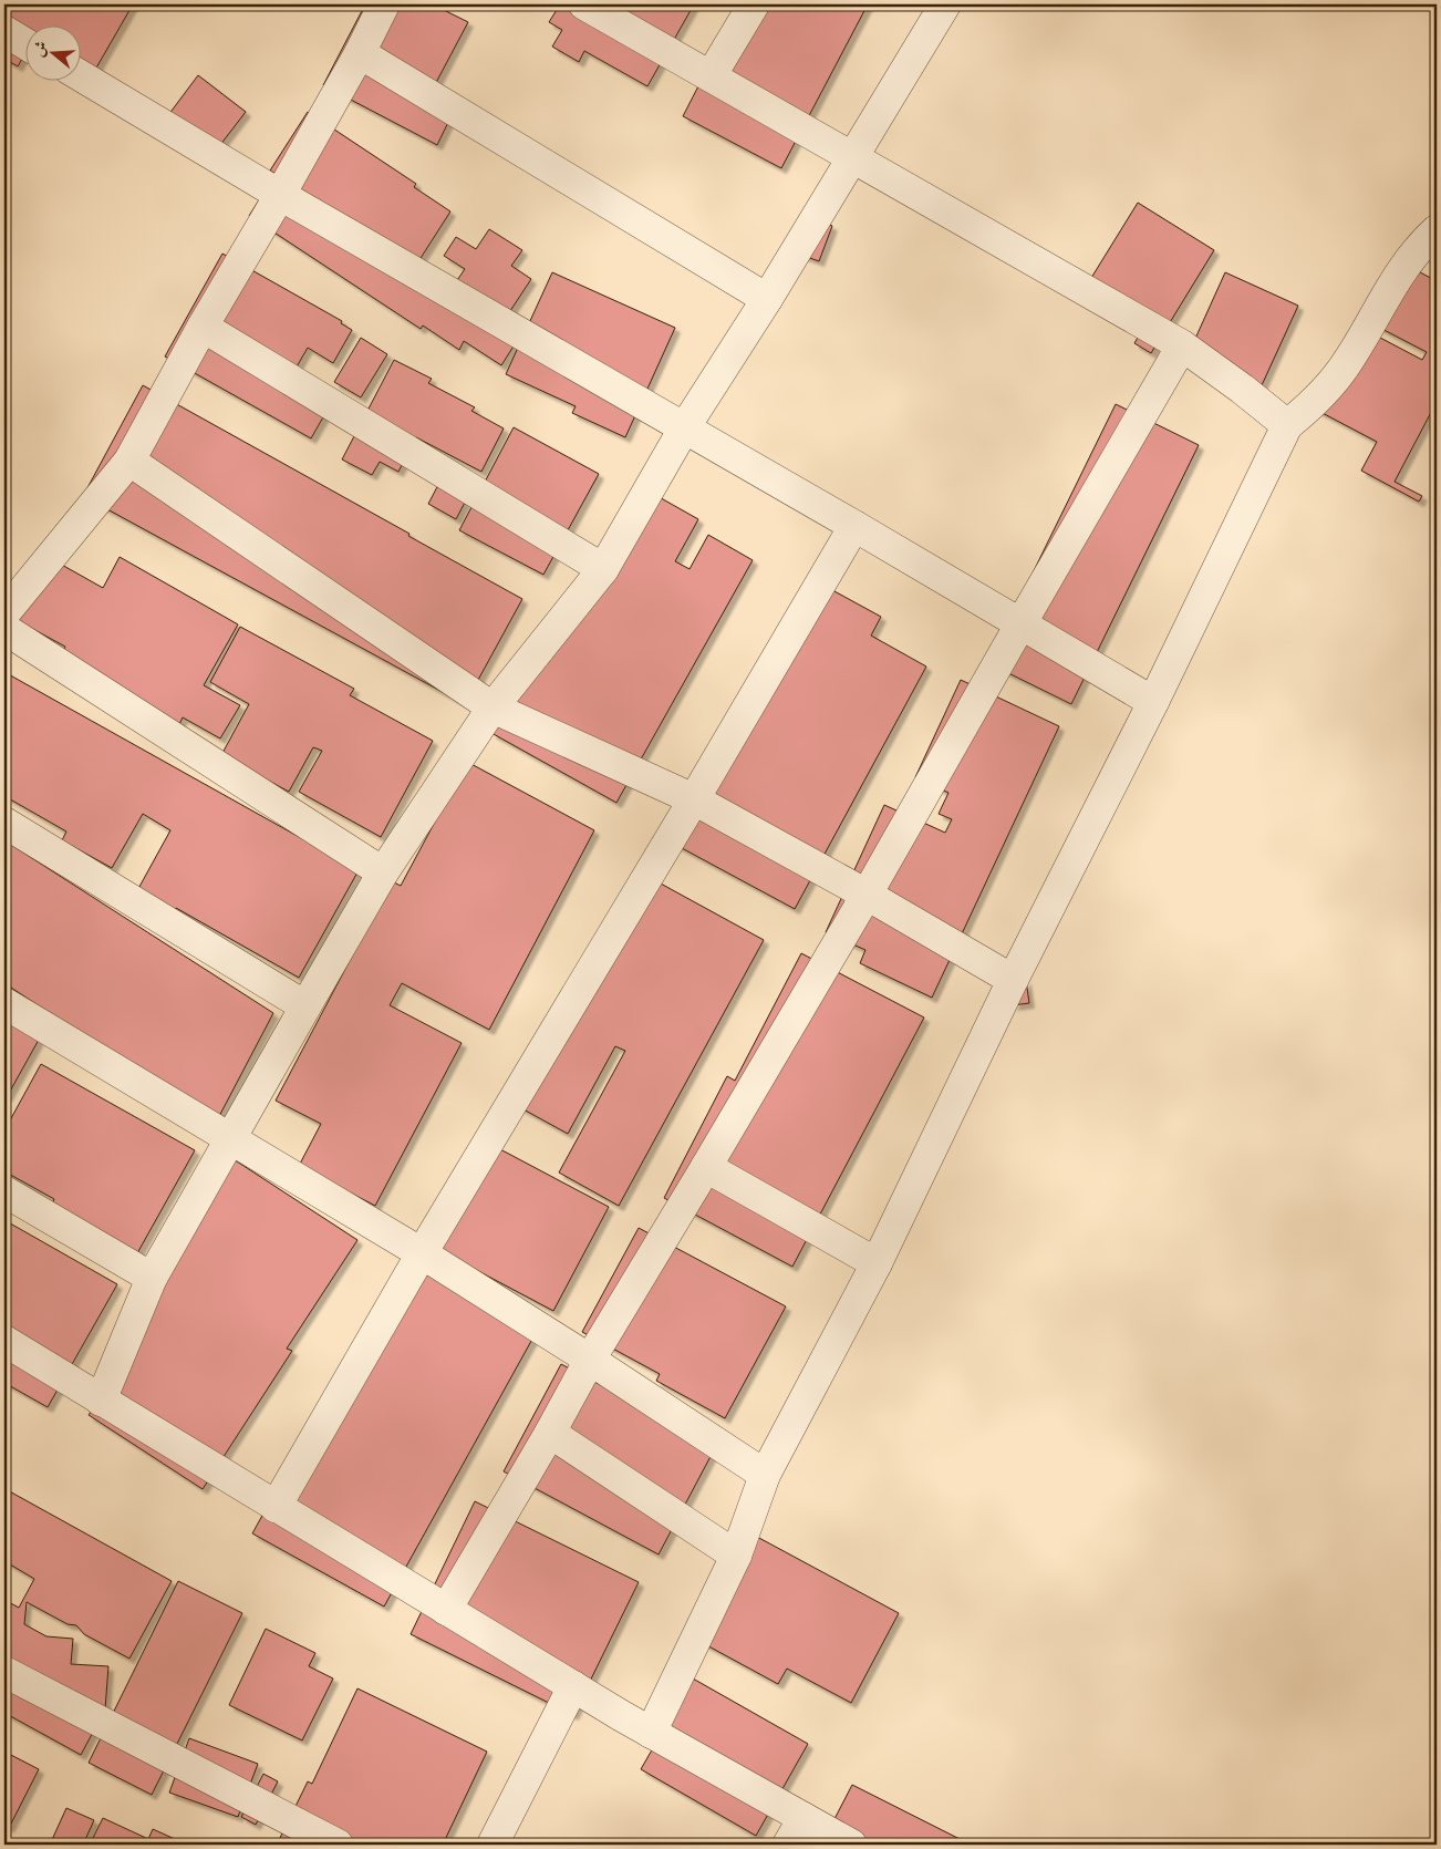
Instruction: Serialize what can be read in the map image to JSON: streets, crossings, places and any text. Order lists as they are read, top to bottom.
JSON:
{
  "north": "left"
}
